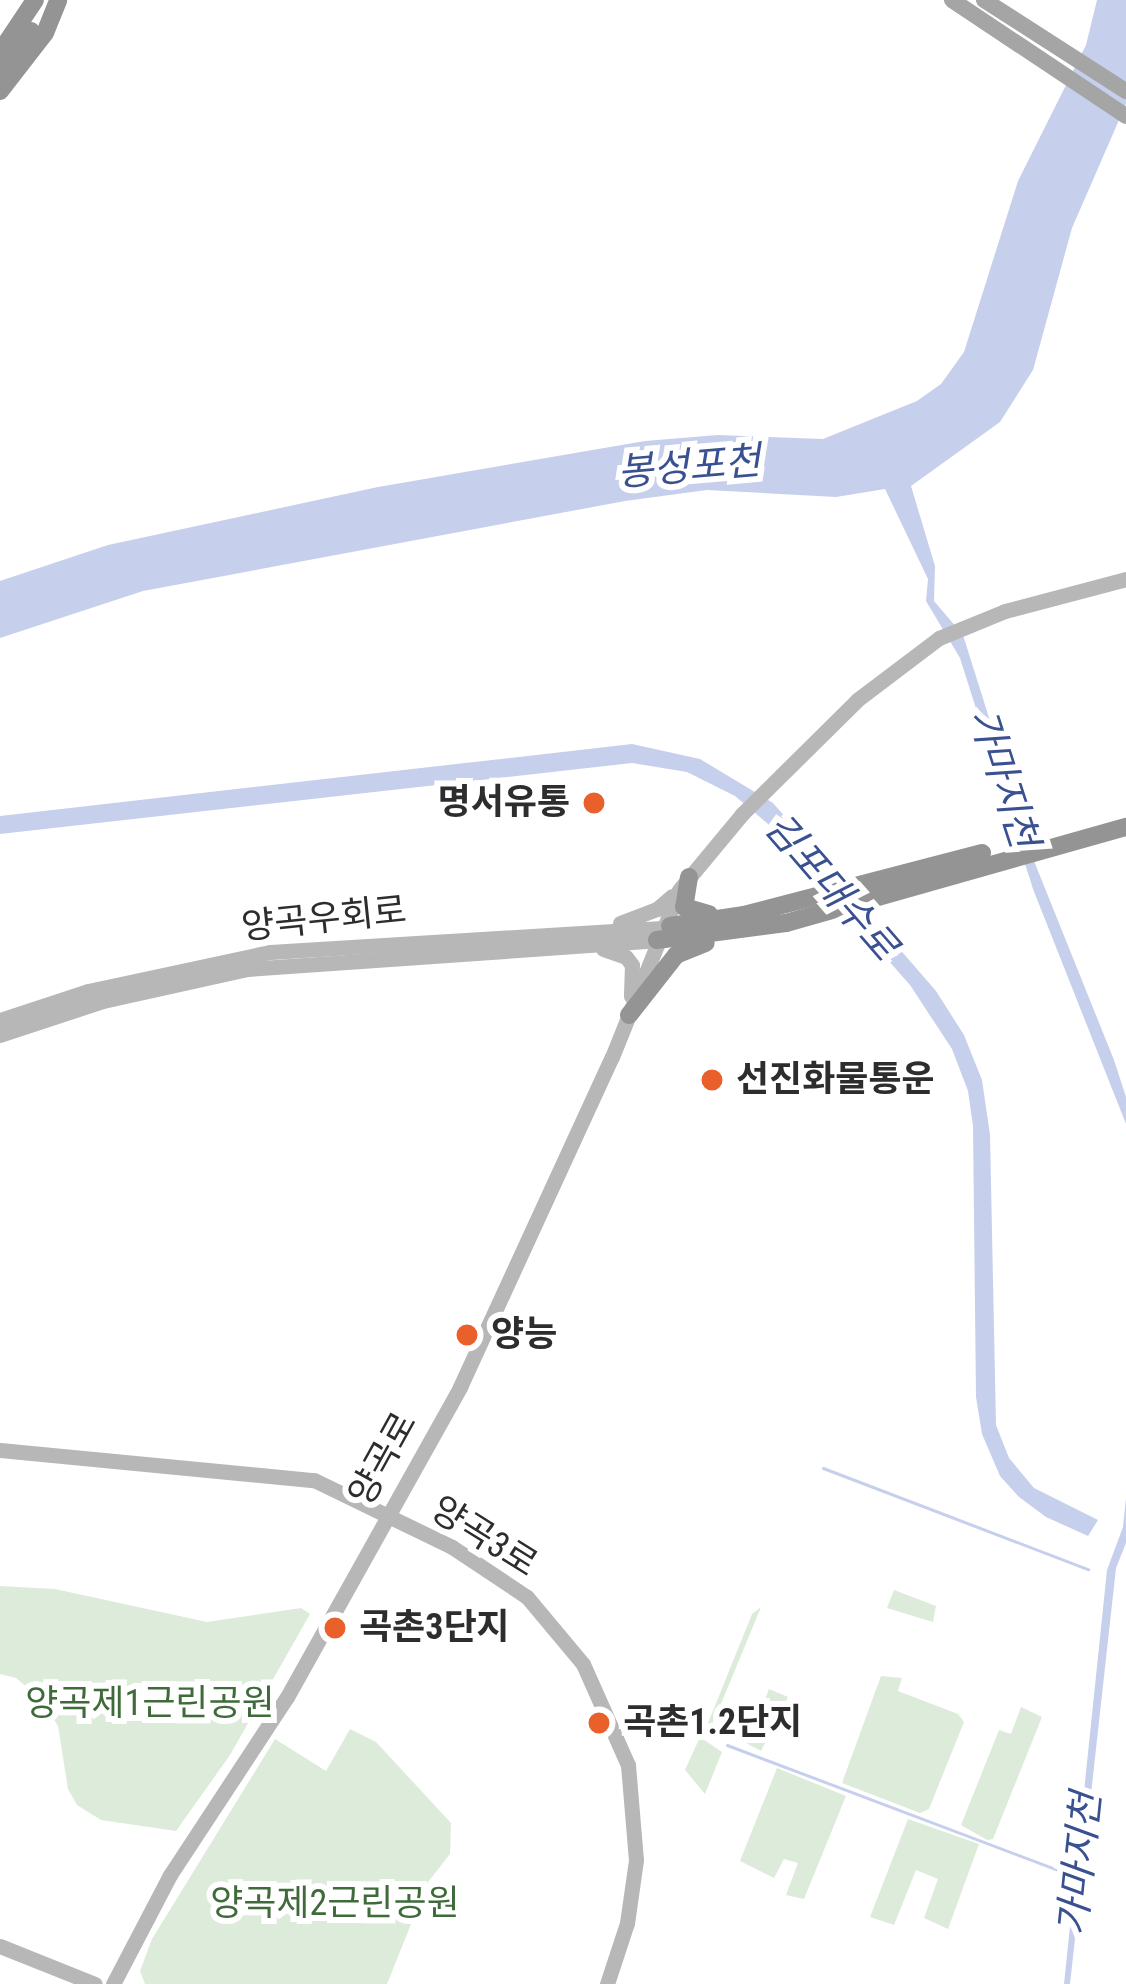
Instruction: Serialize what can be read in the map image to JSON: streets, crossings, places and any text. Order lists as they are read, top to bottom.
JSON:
{
  "streets": {
    "street": ["양곡우회로", "양곡로", "양곡3로"]
  },
  "crossings": [
    ["양곡우회로", "양곡로"],
    ["양곡로", "양곡3로"]
  ],
  "water": ["봉성포천", "가마지천", "김포대수로"],
  "parks": ["양곡제1근린공원", "양곡제2근린공원"],
  "places": [
    "명서유통",
    "선진화물통운",
    "양능",
    "곡촌3단지",
    "곡촌1.2단지"
  ]
}
